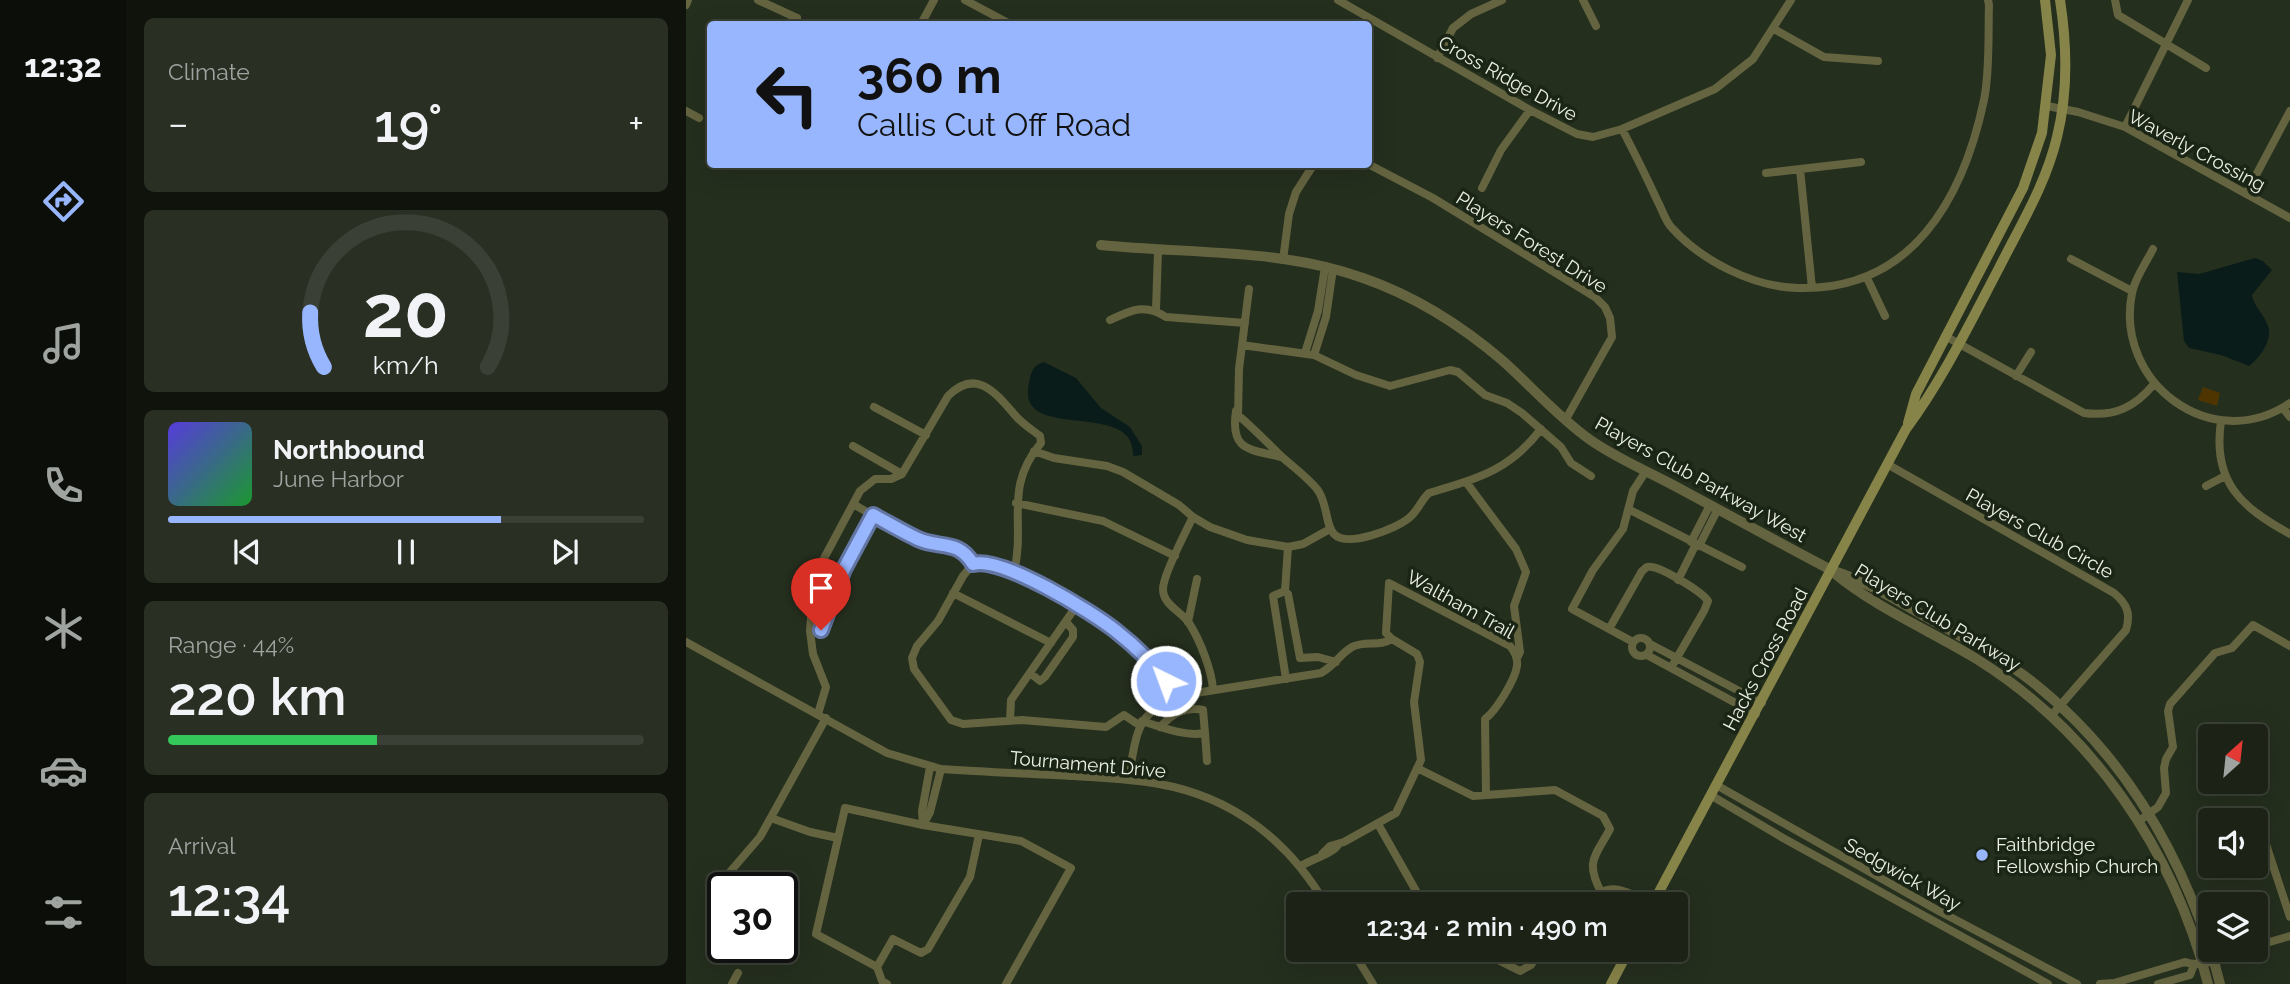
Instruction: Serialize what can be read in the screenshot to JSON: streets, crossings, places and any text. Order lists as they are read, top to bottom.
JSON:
{
  "streets": {
    "main road": ["Hacks Cross Road"],
    "street": [
      "Cross Ridge Drive",
      "Waverly Crossing",
      "Players Forest Drive",
      "Players Club Parkway West",
      "Players Club Circle",
      "Waltham Trail",
      "Players Club Parkway",
      "Tournament Drive",
      "Sedgwick Way"
    ]
  },
  "crossings": [
    ["Waverly Crossing", "Hacks Cross Road"],
    ["Players Forest Drive", "Players Club Parkway West"],
    ["Players Club Parkway West", "Players Club Parkway"],
    ["Players Club Parkway West", "Hacks Cross Road"],
    ["Players Club Circle", "Players Club Parkway"],
    ["Players Club Circle", "Hacks Cross Road"],
    ["Players Club Parkway", "Hacks Cross Road"],
    ["Hacks Cross Road", "Sedgwick Way"]
  ],
  "places": ["Faithbridge Fellowship Church"],
  "north": "top right",
  "page": {
    "tabs": "12:32",
    "tile": [
      "Climate",
      ["Range · 44%", "220 km"],
      ["Arrival", "12:34"]
    ],
    "turn": ["360 m", "Callis Cut Off Road"],
    "heat": ["−", "19°", "+"],
    "song": ["Northbound", "June Harbor"],
    "limit": "30",
    "trip": "12:34 · 2 min · 490 m",
    "gauge": ["20", "km/h"]
  }
}
